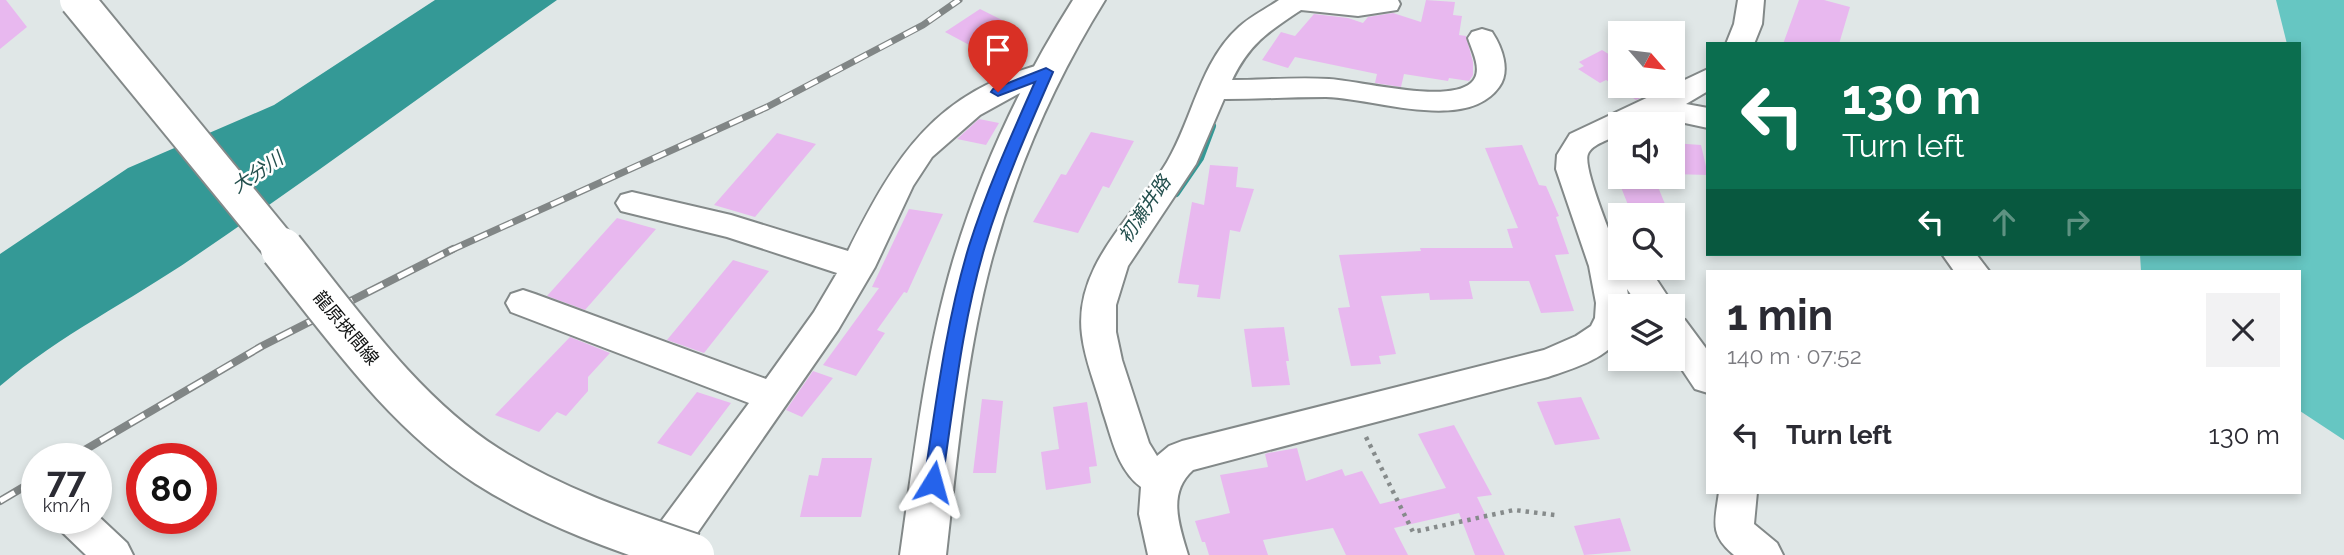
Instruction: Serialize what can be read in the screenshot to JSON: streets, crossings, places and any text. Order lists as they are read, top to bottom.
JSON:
{
  "streets": {
    "main road": ["龍原挾間線"]
  },
  "water": ["大分川", "初瀬井路"],
  "north": "bottom right",
  "page": {
    "turn": ["130 m", "Turn left"],
    "heading": ["1 min", "140 m · 07:52"],
    "list": [
      {
        "name": "Turn left",
        "value": "130 m"
      }
    ],
    "speed": "77 km/h",
    "limit": "80"
  }
}
